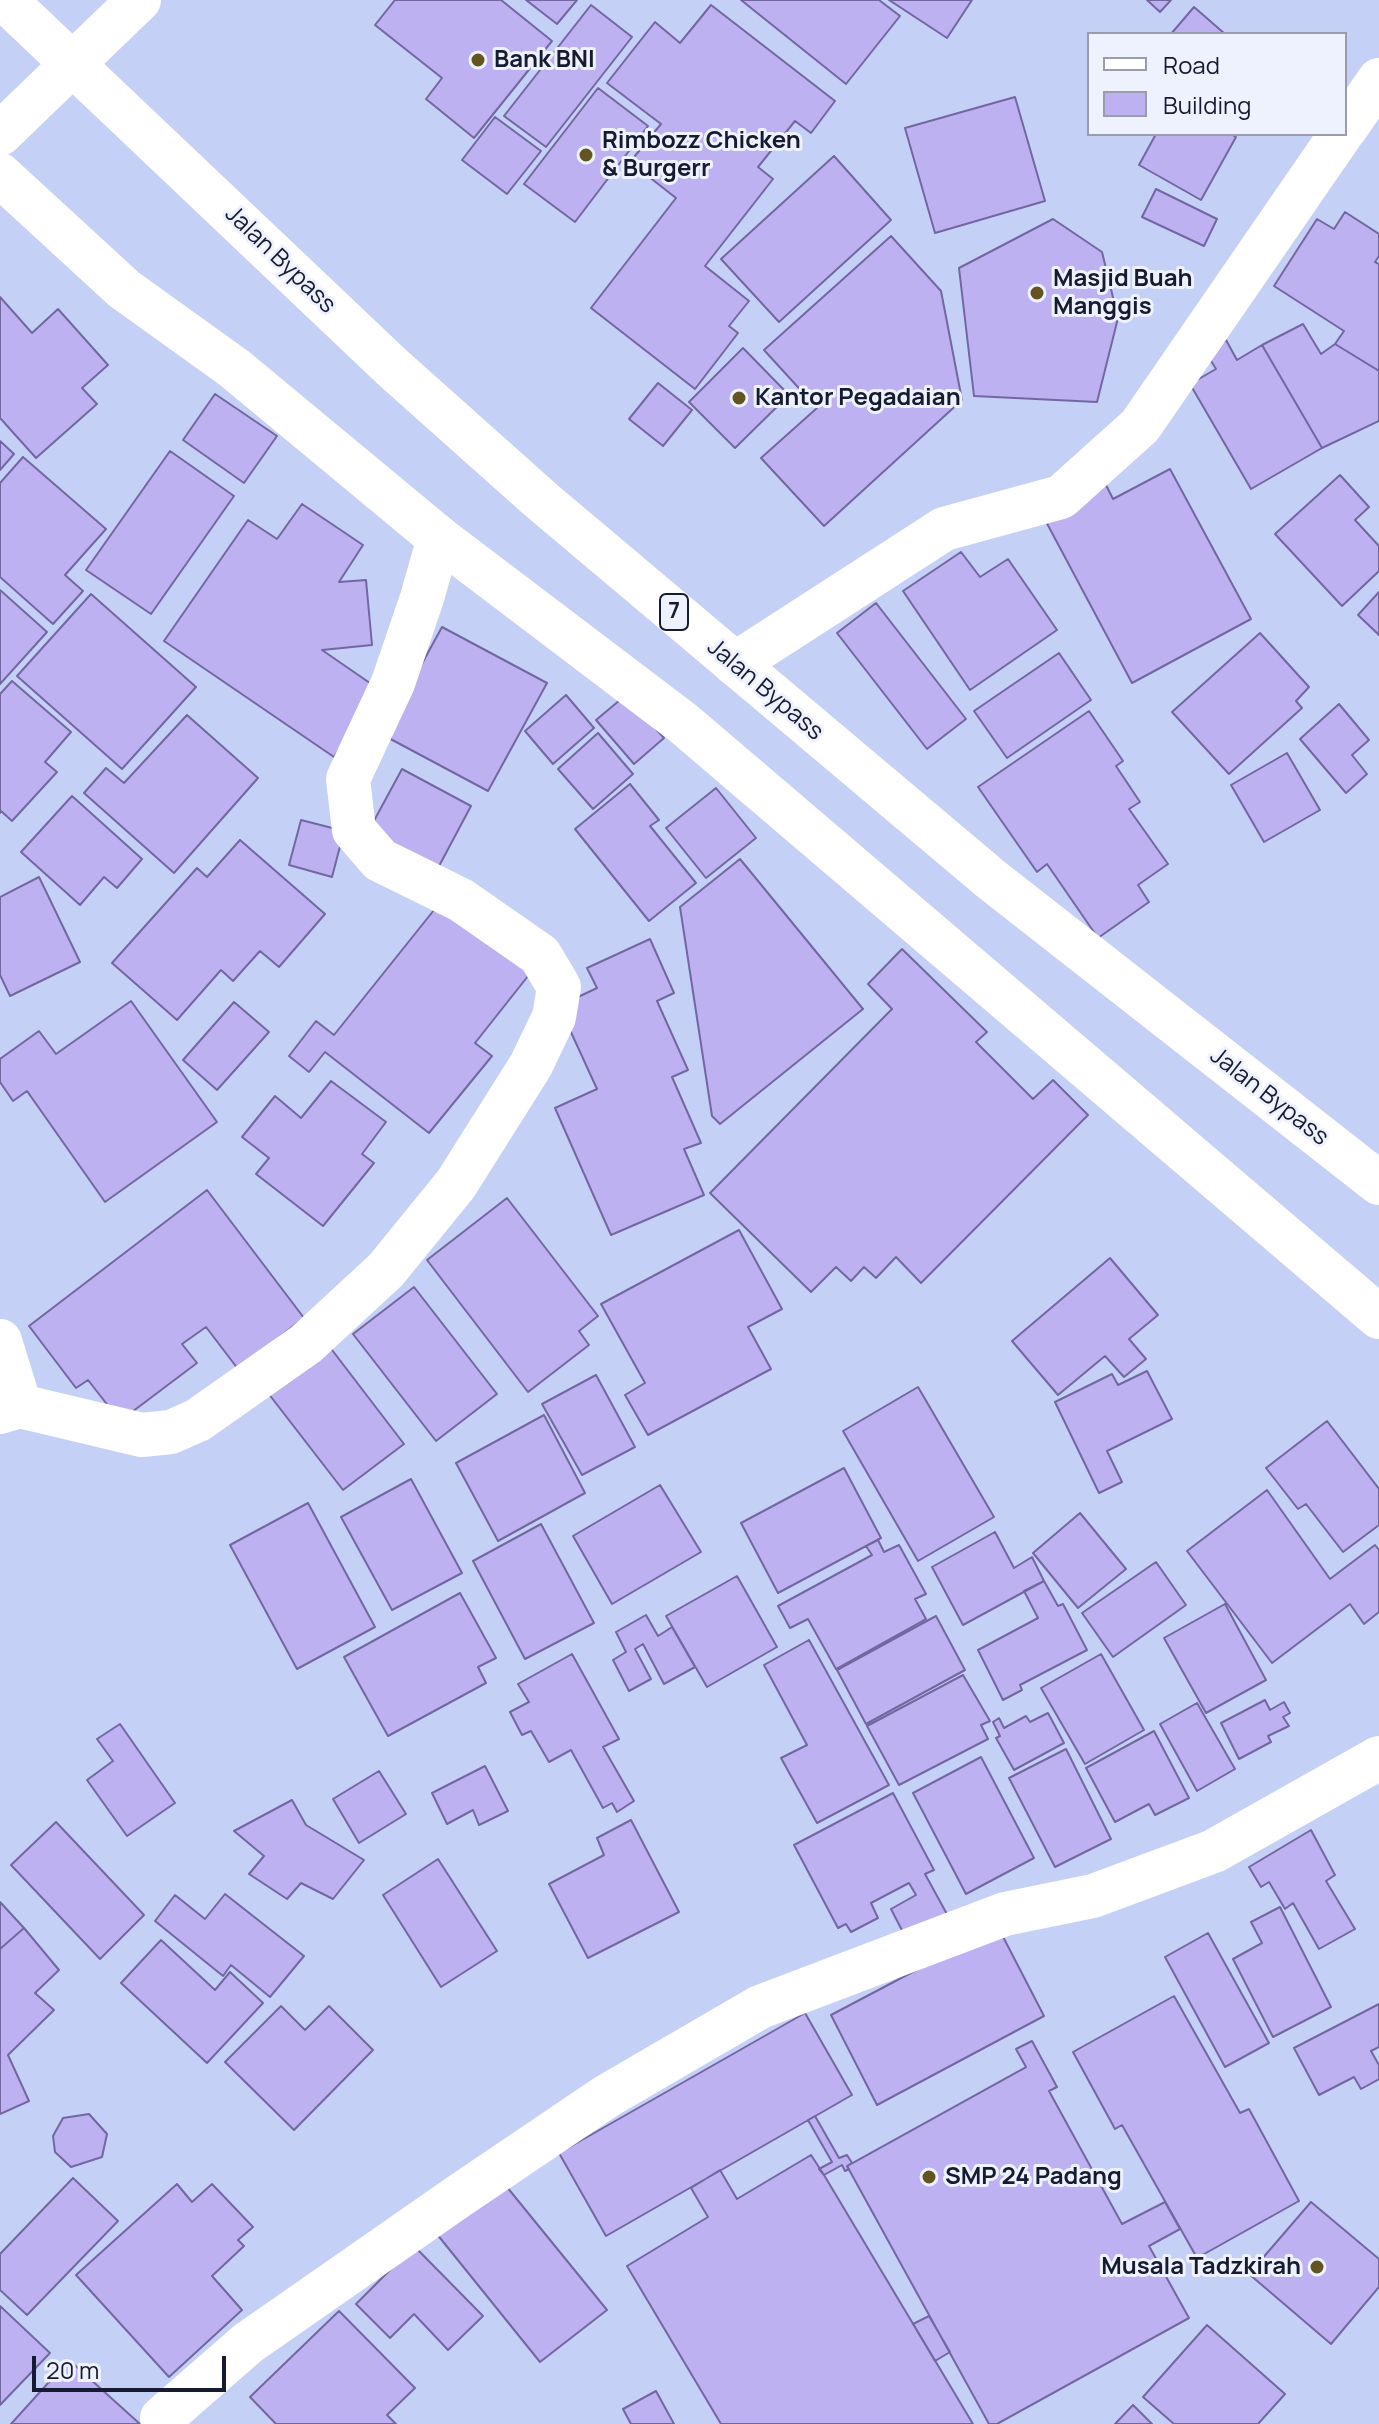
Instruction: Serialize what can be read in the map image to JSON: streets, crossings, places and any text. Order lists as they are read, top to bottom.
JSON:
{
  "streets": {
    "main road": ["Jalan Bypass", "7"]
  },
  "places": [
    "Bank BNI",
    "Rimbozz Chicken & Burgerr",
    "Masjid Buah Manggis",
    "Kantor Pegadaian",
    "SMP 24 Padang",
    "Musala Tadzkirah"
  ],
  "legend": ["Road", "Building"],
  "scale_bar": "20 m"
}
